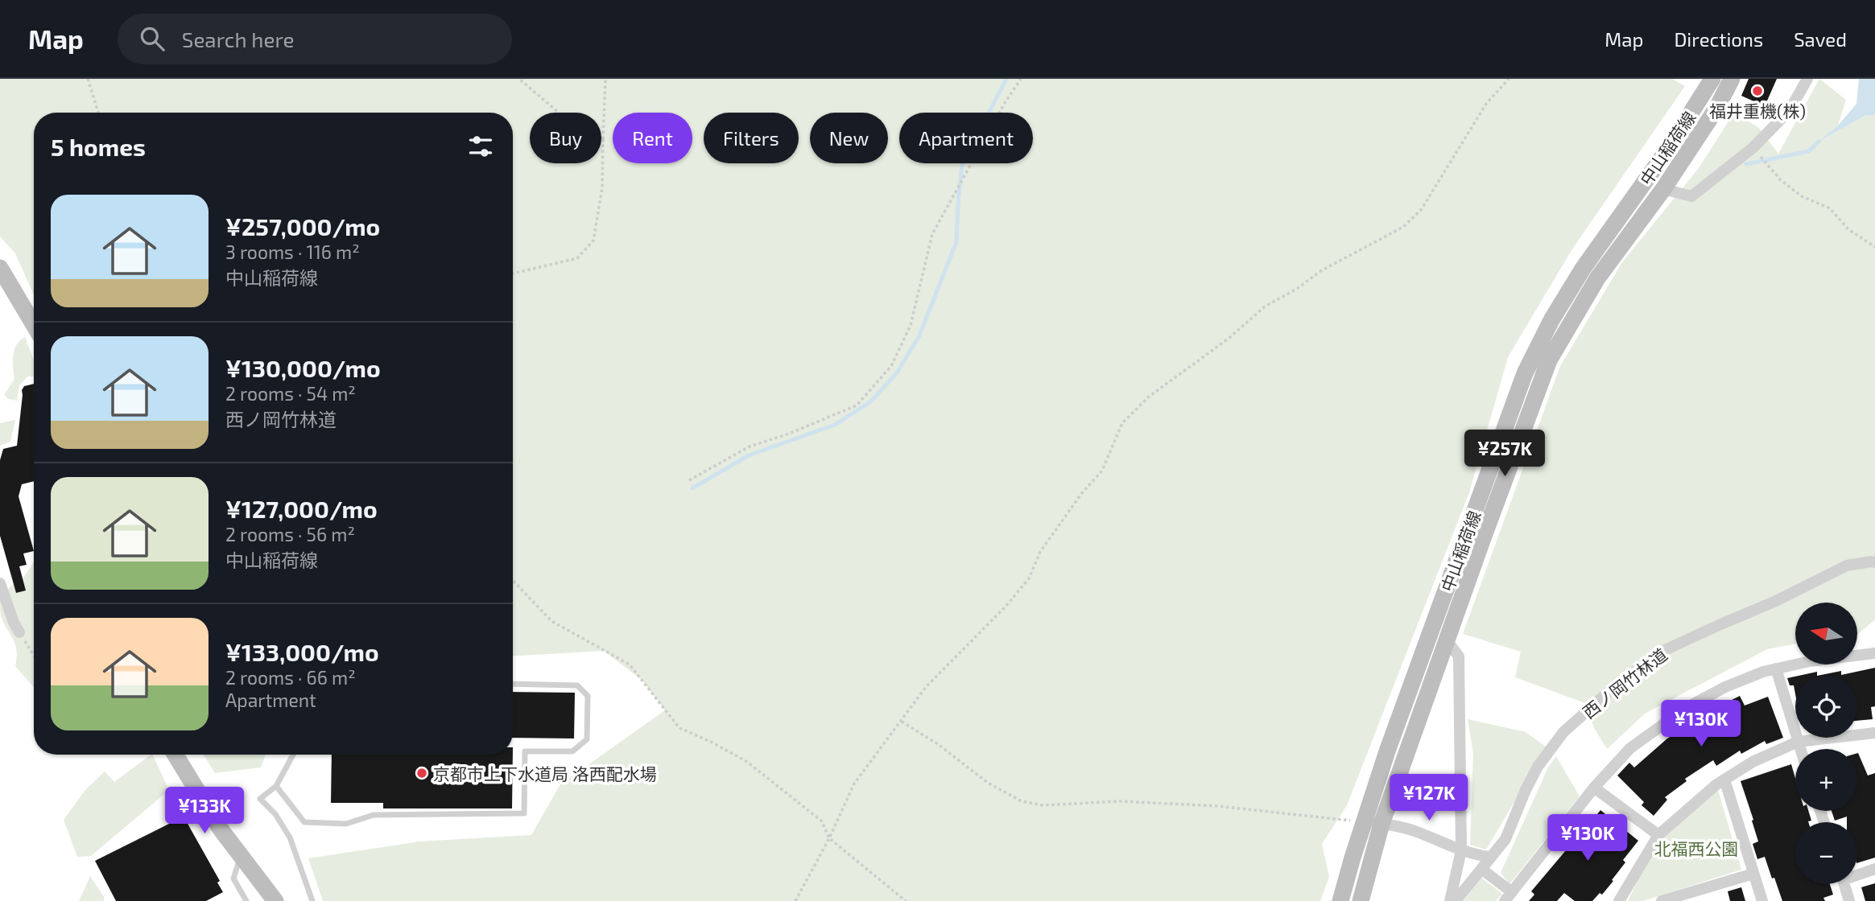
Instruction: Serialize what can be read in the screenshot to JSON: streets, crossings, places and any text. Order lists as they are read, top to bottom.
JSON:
{
  "streets": {
    "main road": ["中山稲荷線"],
    "street": ["西ノ岡竹林道"]
  },
  "parks": ["北福西公園"],
  "places": ["福井重機(株)", "京都市上下水道局 洛西配水場"],
  "north": "left",
  "page": {
    "header": "Map",
    "search": "Search here",
    "nav": ["Map", "Directions", "Saved"],
    "chip": [
      "Buy",
      "Rent",
      "Filters",
      "New",
      "Apartment"
    ],
    "heading": "5 homes",
    "list": [
      {
        "name": "¥257,000/mo",
        "note": "3 rooms · 116 m² · 中山稲荷線"
      },
      {
        "name": "¥130,000/mo",
        "note": "2 rooms · 54 m² · 西ノ岡竹林道"
      },
      {
        "name": "¥127,000/mo",
        "note": "2 rooms · 56 m² · 中山稲荷線"
      },
      {
        "name": "¥133,000/mo",
        "note": "2 rooms · 66 m² · Apartment"
      }
    ],
    "price": [
      "¥257K",
      "¥130K",
      "¥127K",
      "¥133K",
      "¥130K"
    ],
    "map_buttons": ["+", "−"]
  }
}
